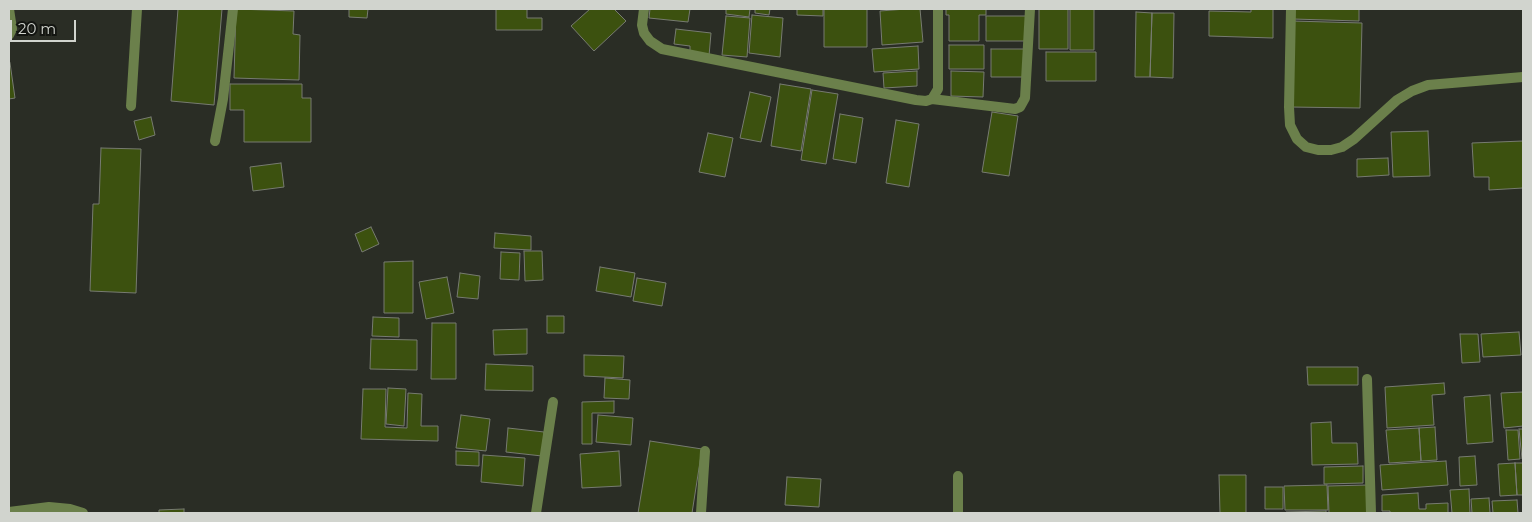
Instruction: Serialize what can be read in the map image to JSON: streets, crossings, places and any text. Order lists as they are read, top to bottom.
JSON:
{
  "scale_bar": "20 m"
}
